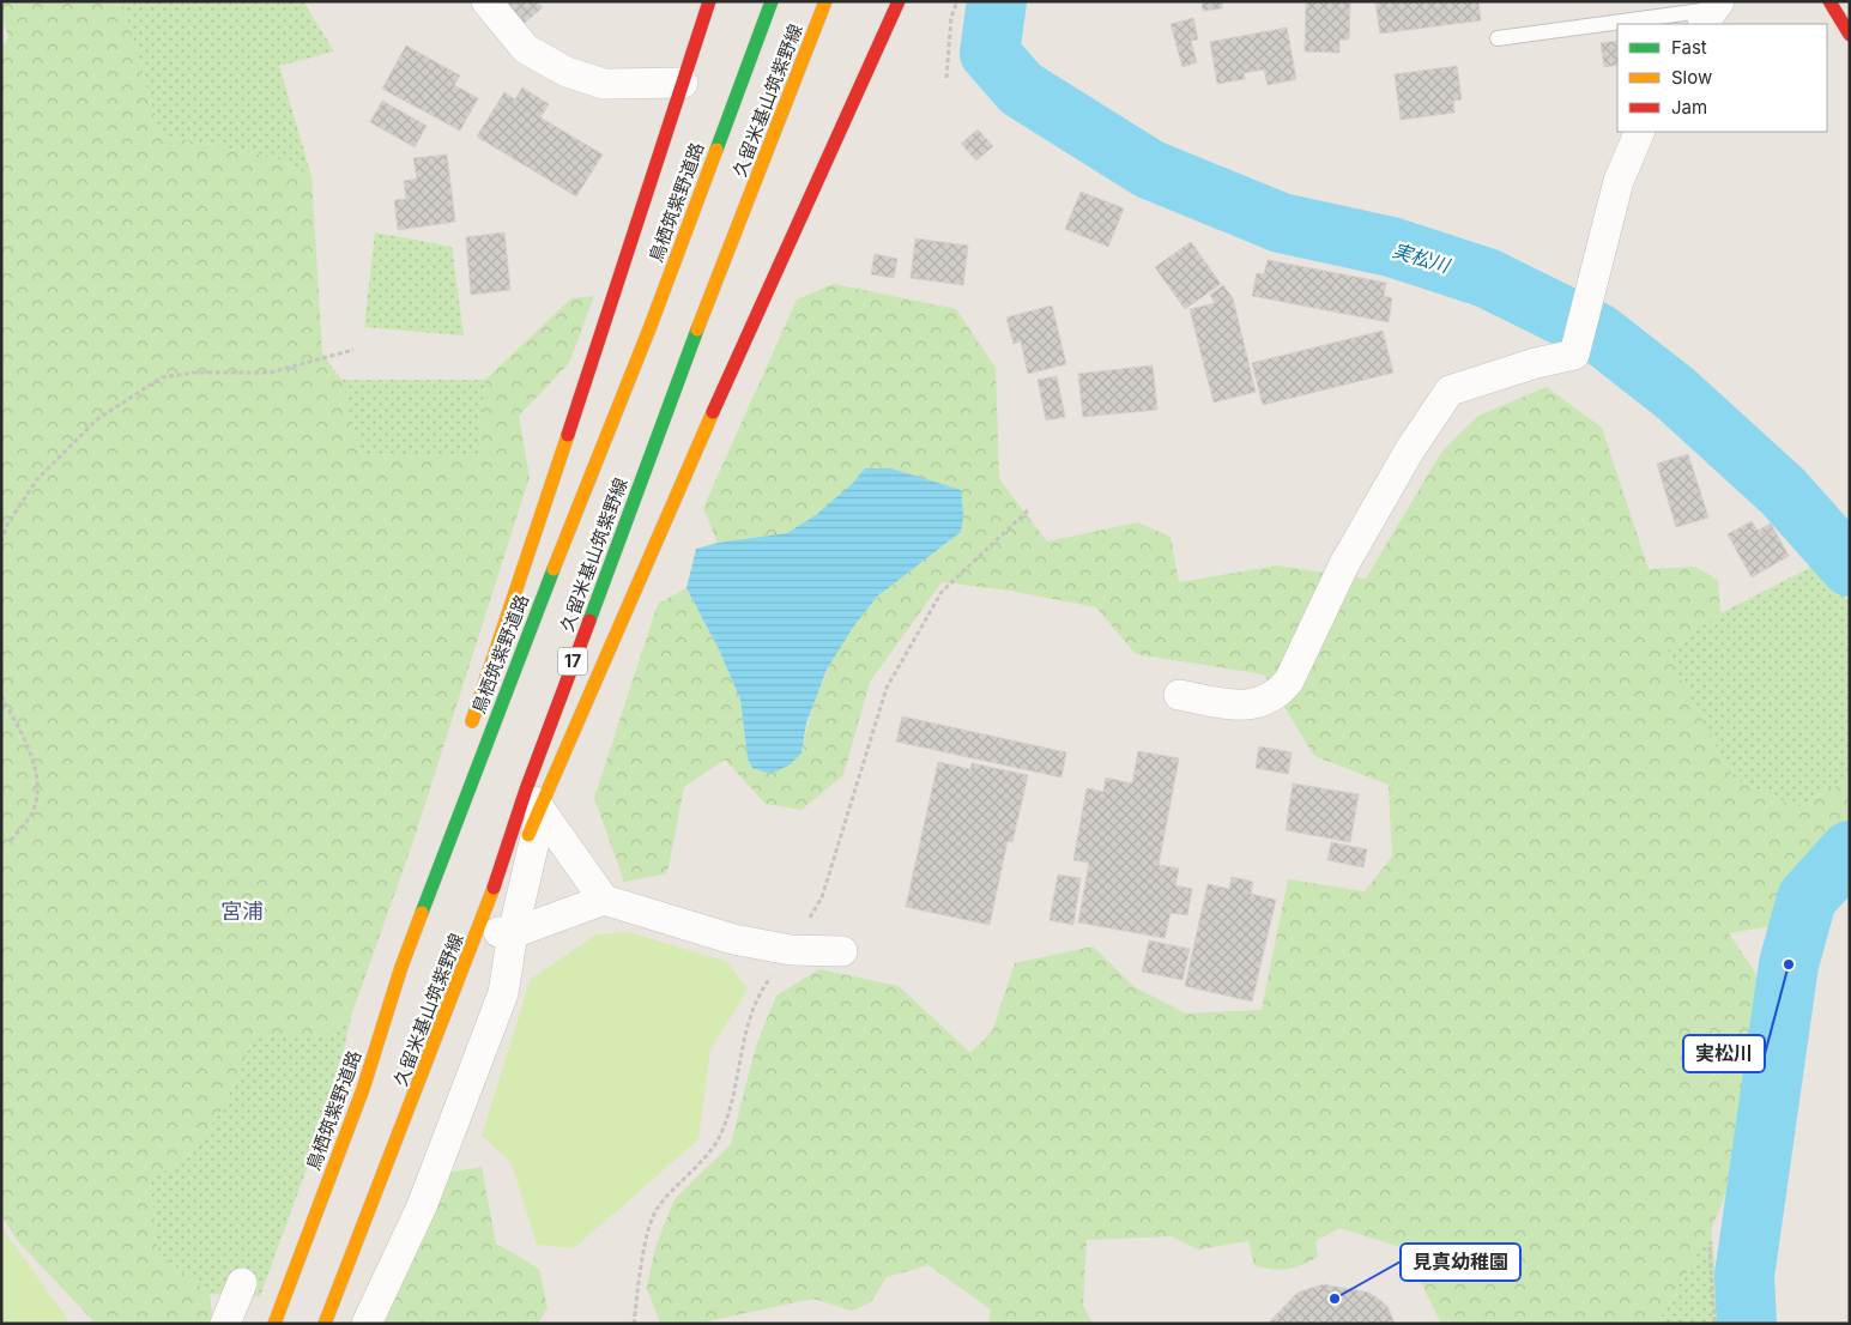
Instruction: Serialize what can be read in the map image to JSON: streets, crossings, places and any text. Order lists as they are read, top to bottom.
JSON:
{
  "streets": {
    "main road": ["久留米基山筑紫野線", "鳥栖筑紫野道路", "17"]
  },
  "districts": ["宮浦"],
  "water": ["実松川"],
  "places": ["実松川", "見真幼稚園"],
  "legend": ["Fast", "Slow", "Jam"]
}
